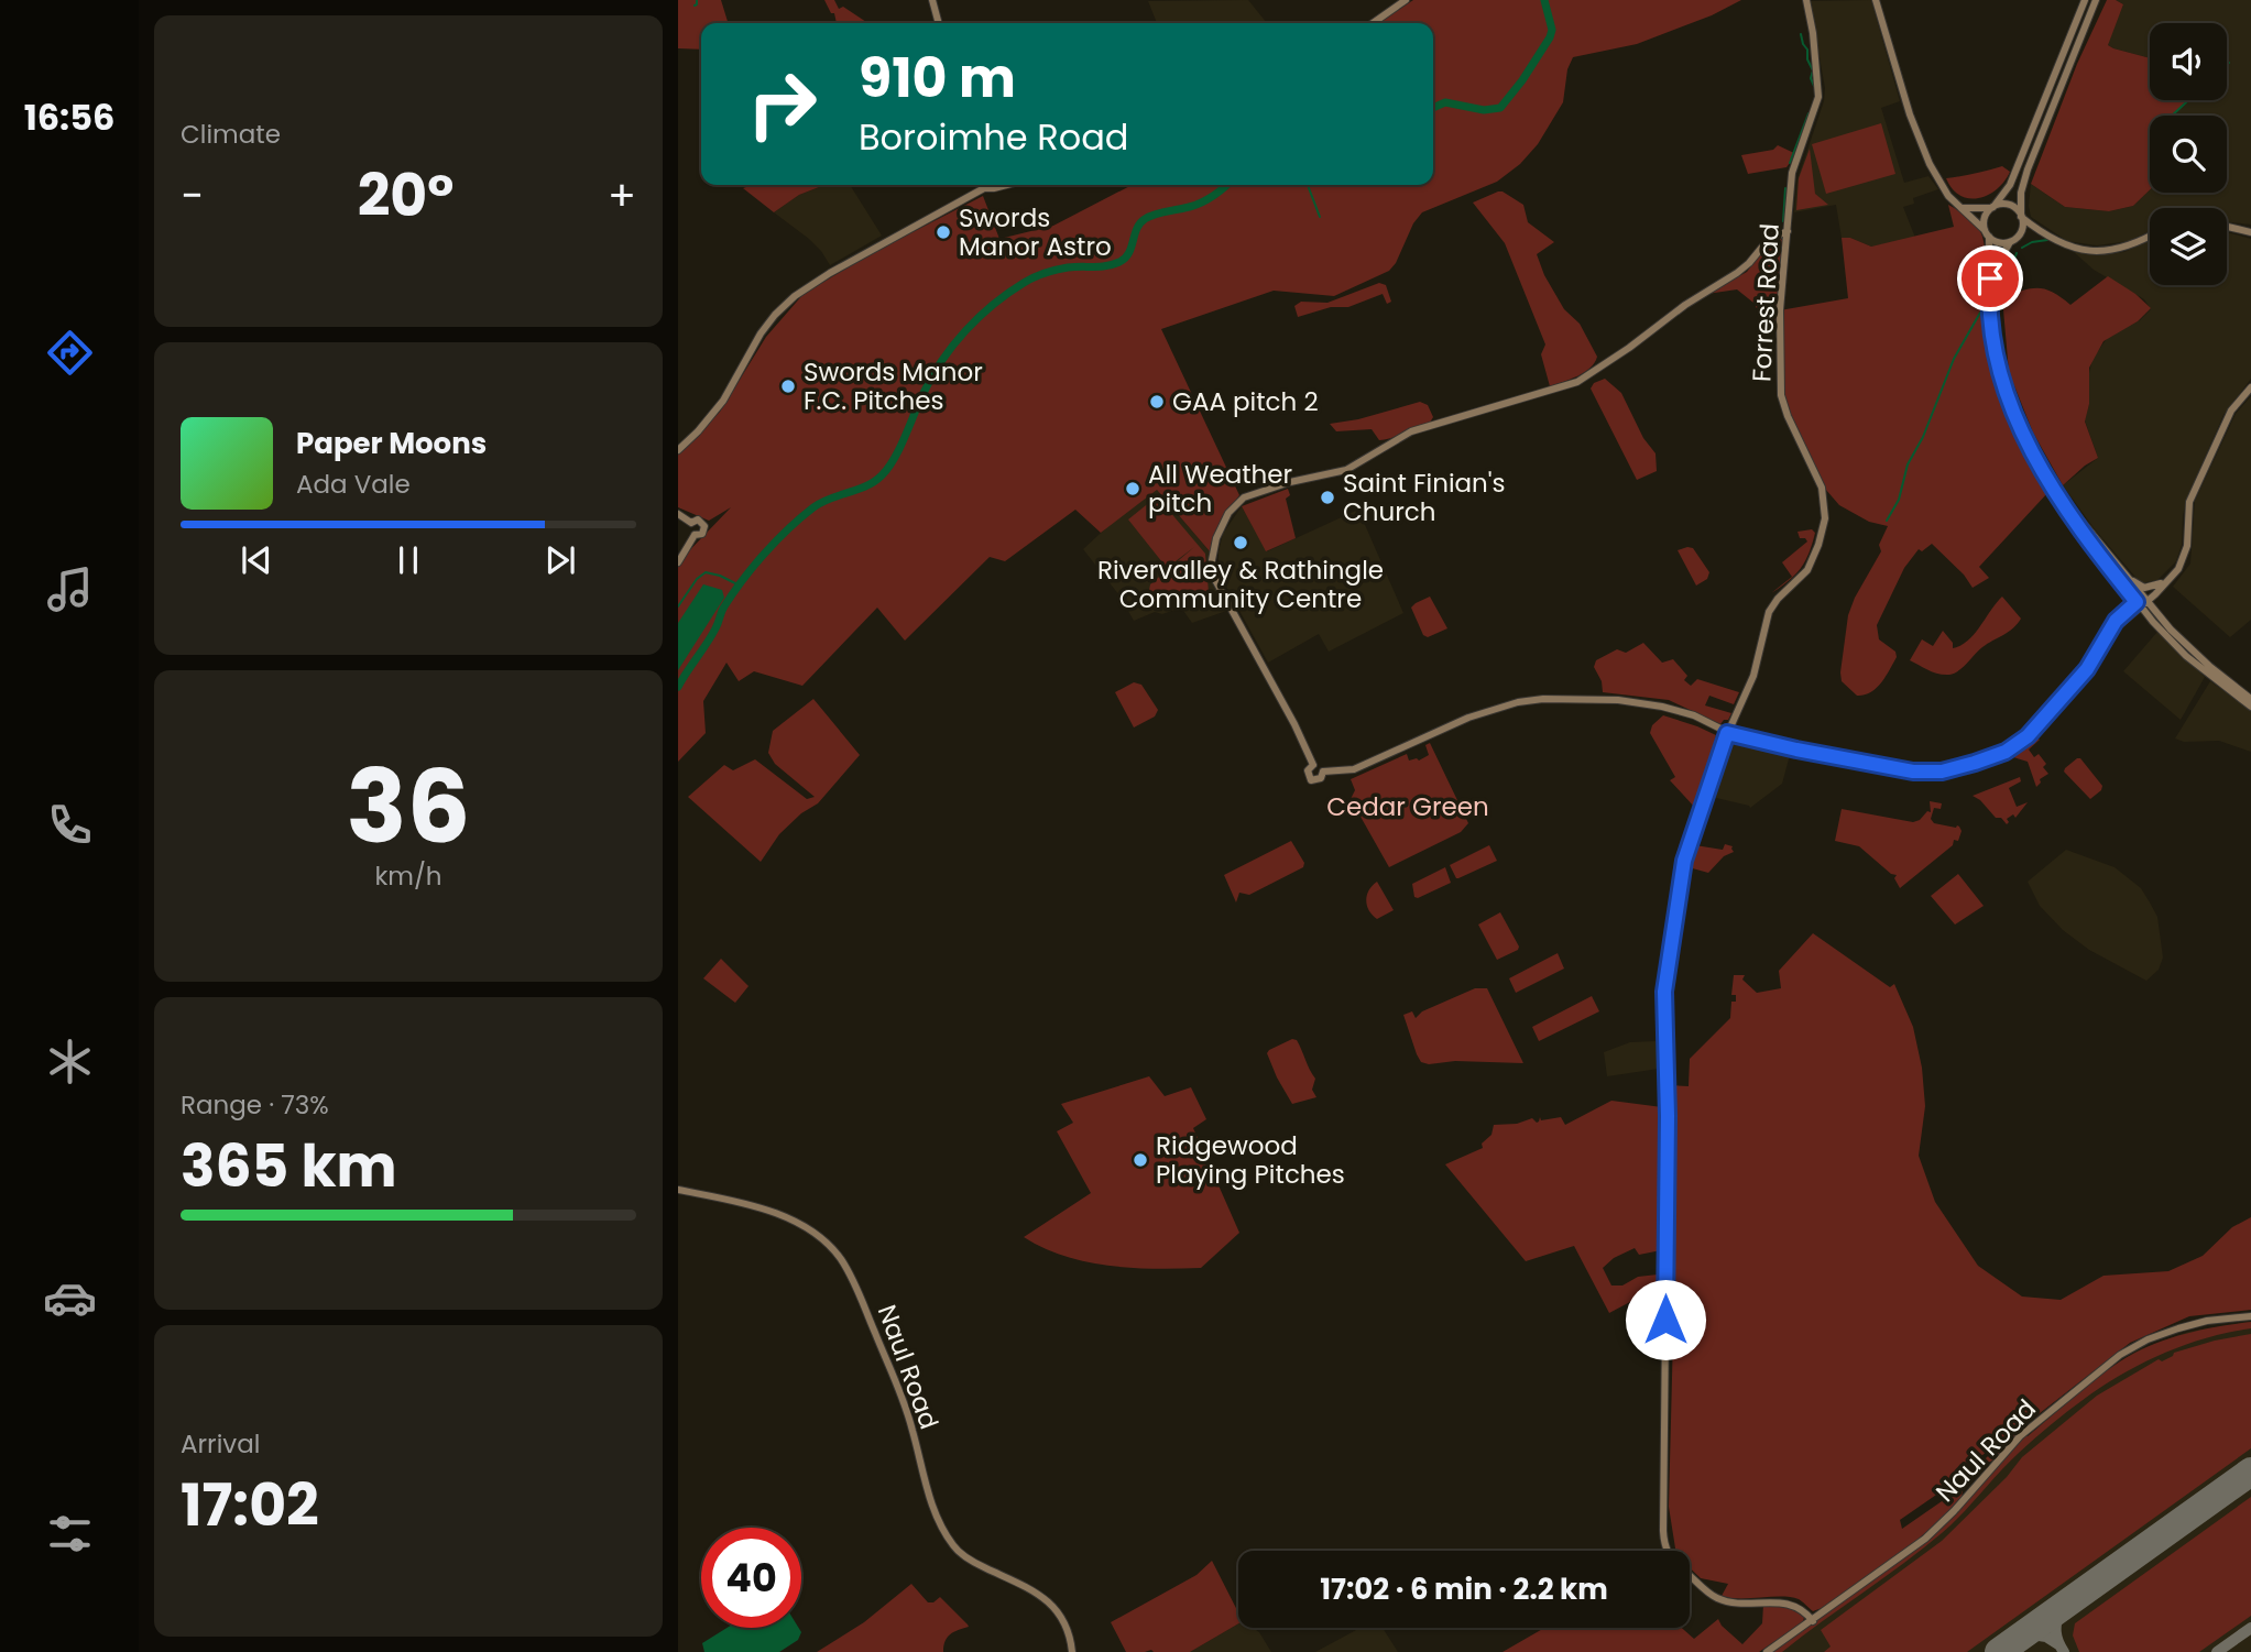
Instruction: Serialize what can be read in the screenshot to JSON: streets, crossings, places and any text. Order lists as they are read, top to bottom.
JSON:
{
  "streets": {
    "street": ["Forrest Road", "Naul Road"]
  },
  "crossings": [
    ["Forrest Road", "Naul Road"]
  ],
  "parks": ["Cedar Green"],
  "places": [
    "Swords Manor Astro",
    "Swords Manor F.C. Pitches",
    "GAA pitch 2",
    "All Weather pitch",
    "Saint Finian's Church",
    "Rivervalley & Rathingle Community Centre",
    "Ridgewood Playing Pitches"
  ],
  "page": {
    "tabs": "16:56",
    "tile": [
      "Climate",
      ["36", "km/h"],
      ["Range · 73%", "365 km"],
      ["Arrival", "17:02"]
    ],
    "turn": ["910 m", "Boroimhe Road"],
    "heat": ["−", "20°", "+"],
    "song": ["Paper Moons", "Ada Vale"],
    "limit": "40",
    "trip": "17:02 · 6 min · 2.2 km"
  }
}
